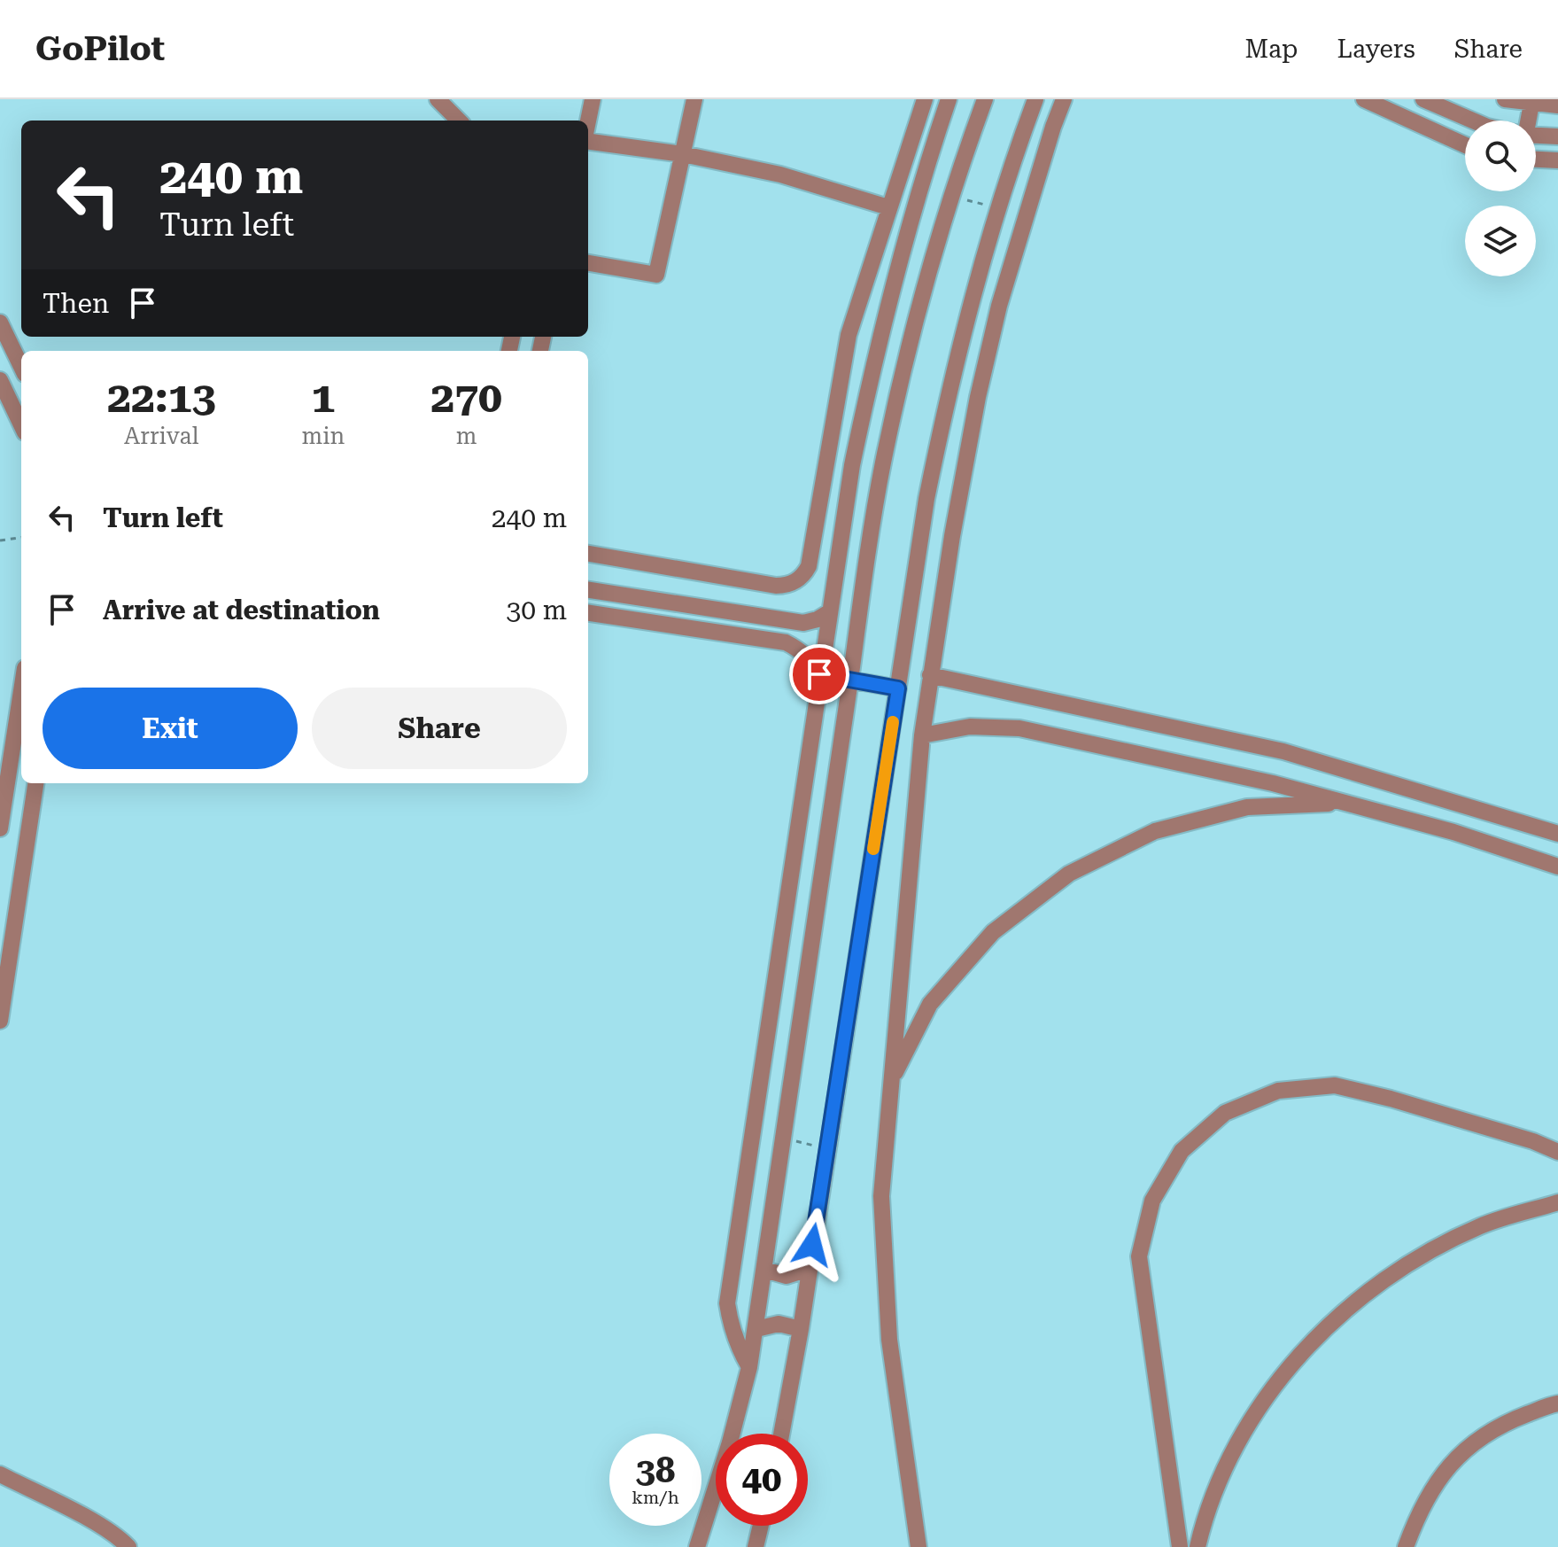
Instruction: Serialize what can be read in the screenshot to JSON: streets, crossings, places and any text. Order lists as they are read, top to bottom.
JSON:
{
  "page": {
    "header": "GoPilot",
    "nav": ["Map", "Layers", "Share"],
    "turn": ["240 m", "Turn left"],
    "then": "Then",
    "eta": [
      "22:13",
      "Arrival",
      "1",
      "min",
      "270",
      "m"
    ],
    "list": [
      {
        "name": "Turn left",
        "value": "240 m"
      },
      {
        "name": "Arrive at destination",
        "value": "30 m"
      }
    ],
    "buttons": ["Exit", "Share"],
    "speed": "38 km/h",
    "limit": "40"
  }
}
